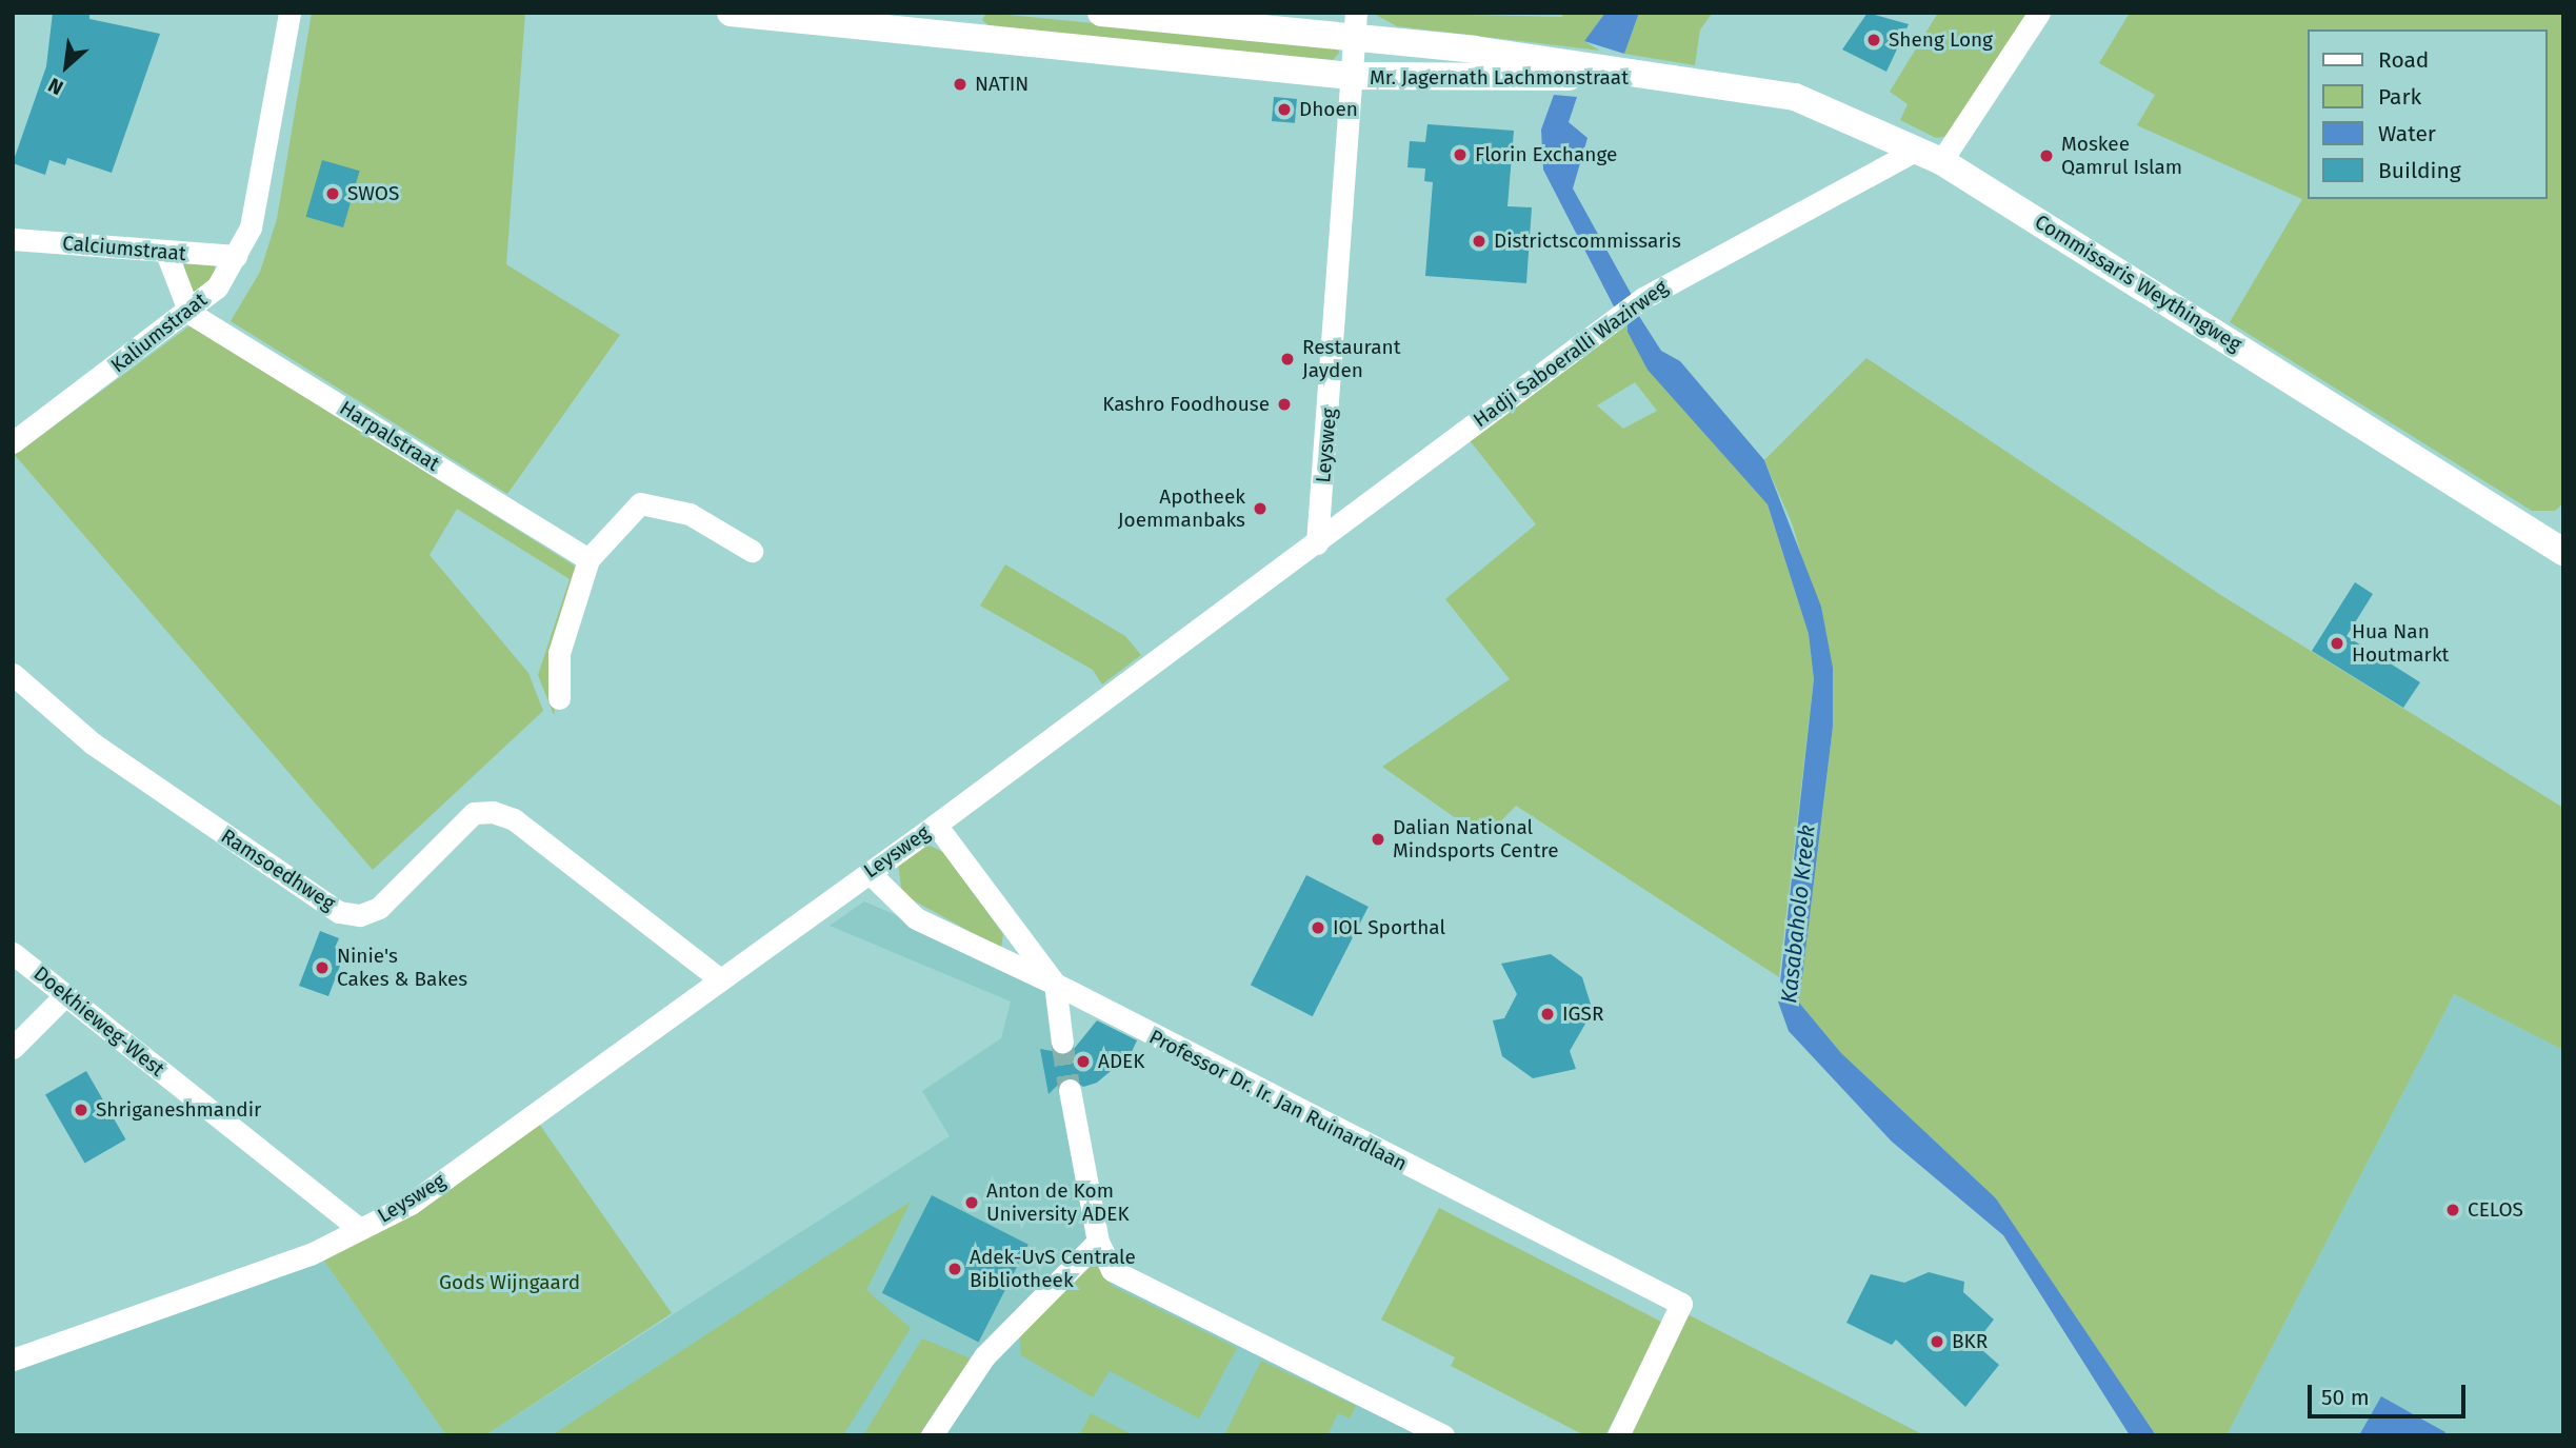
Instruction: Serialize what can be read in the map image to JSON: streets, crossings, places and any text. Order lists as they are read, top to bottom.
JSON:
{
  "streets": {
    "main road": ["Mr. Jagernath Lachmonstraat", "Commissaris Weythingweg"],
    "street": [
      "Calciumstraat",
      "Kaliumstraat",
      "Hadji Saboeralli Wazirweg",
      "Harpalstraat",
      "Leysweg",
      "Ramsoedhweg",
      "Doekhieweg-West",
      "Professor Dr. Ir. Jan Ruinardlaan"
    ]
  },
  "crossings": [
    ["Mr. Jagernath Lachmonstraat", "Commissaris Weythingweg"],
    ["Mr. Jagernath Lachmonstraat", "Leysweg"],
    ["Calciumstraat", "Kaliumstraat"],
    ["Commissaris Weythingweg", "Hadji Saboeralli Wazirweg"],
    ["Kaliumstraat", "Harpalstraat"],
    ["Hadji Saboeralli Wazirweg", "Leysweg"],
    ["Leysweg", "Ramsoedhweg"],
    ["Leysweg", "Doekhieweg-West"],
    ["Leysweg", "Professor Dr. Ir. Jan Ruinardlaan"]
  ],
  "water": ["Kasabaholo Kreek"],
  "parks": ["Gods Wijngaard"],
  "places": [
    "Sheng Long",
    "NATIN",
    "Dhoen",
    "Florin Exchange",
    "Moskee Qamrul Islam",
    "SWOS",
    "Districtscommissaris",
    "Restaurant Jayden",
    "Kashro Foodhouse",
    "Apotheek Joemmanbaks",
    "Hua Nan Houtmarkt",
    "Dalian National Mindsports Centre",
    "IOL Sporthal",
    "Ninie's Cakes & Bakes",
    "IGSR",
    "ADEK",
    "Shriganeshmandir",
    "Anton de Kom University ADEK",
    "CELOS",
    "Adek-UvS Centrale Bibliotheek",
    "BKR"
  ],
  "legend": [
    "Road",
    "Park",
    "Water",
    "Building"
  ],
  "scale_bar": "50 m",
  "north": "bottom left"
}
